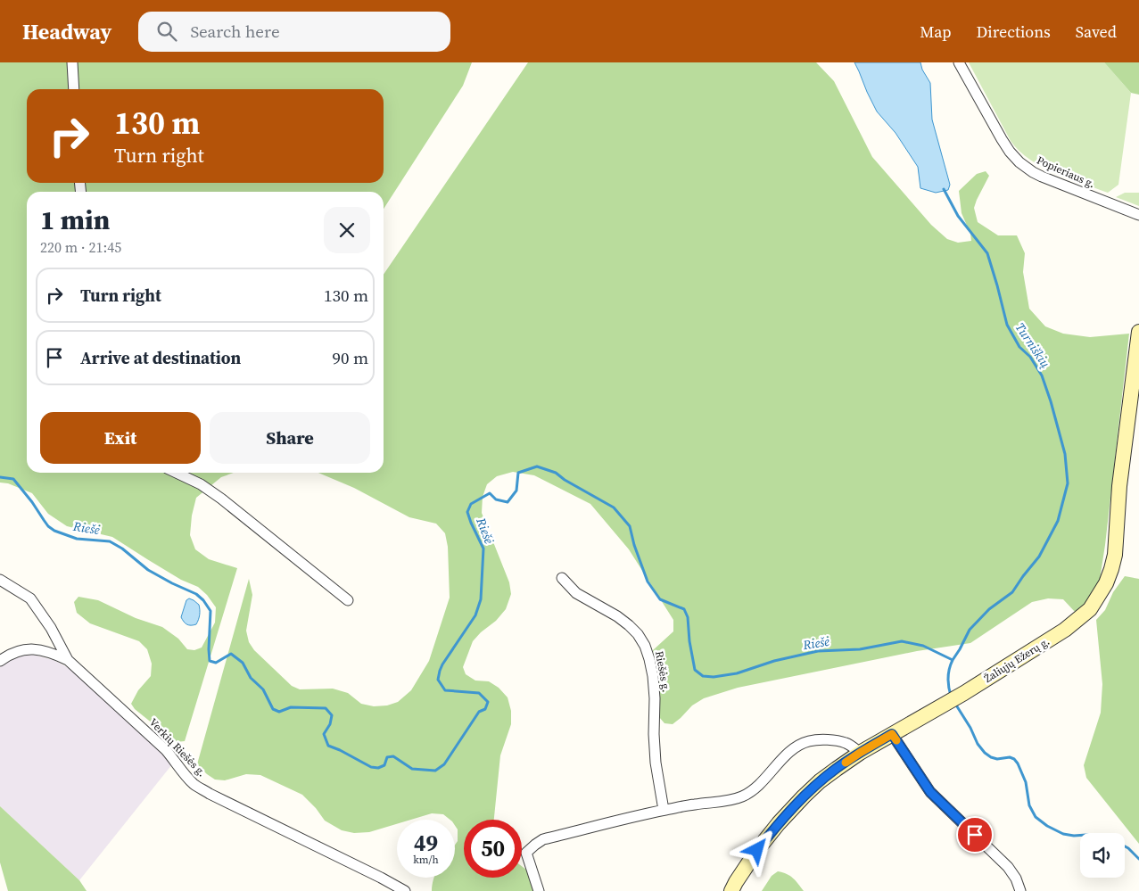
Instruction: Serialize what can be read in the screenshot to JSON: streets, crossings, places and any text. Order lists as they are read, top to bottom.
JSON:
{
  "streets": {
    "main road": ["Žaliųjų Ežerų g."],
    "street": ["Popieriaus g.", "Riešės g.", "Verkių Riešės g."]
  },
  "water": ["Turniškių", "Riešė"],
  "page": {
    "header": "Headway",
    "search": "Search here",
    "nav": ["Map", "Directions", "Saved"],
    "turn": ["130 m", "Turn right"],
    "heading": ["1 min", "220 m · 21:45"],
    "list": [
      {
        "name": "Turn right",
        "value": "130 m"
      },
      {
        "name": "Arrive at destination",
        "value": "90 m"
      }
    ],
    "buttons": ["Exit", "Share"],
    "speed": "49 km/h",
    "limit": "50"
  }
}
